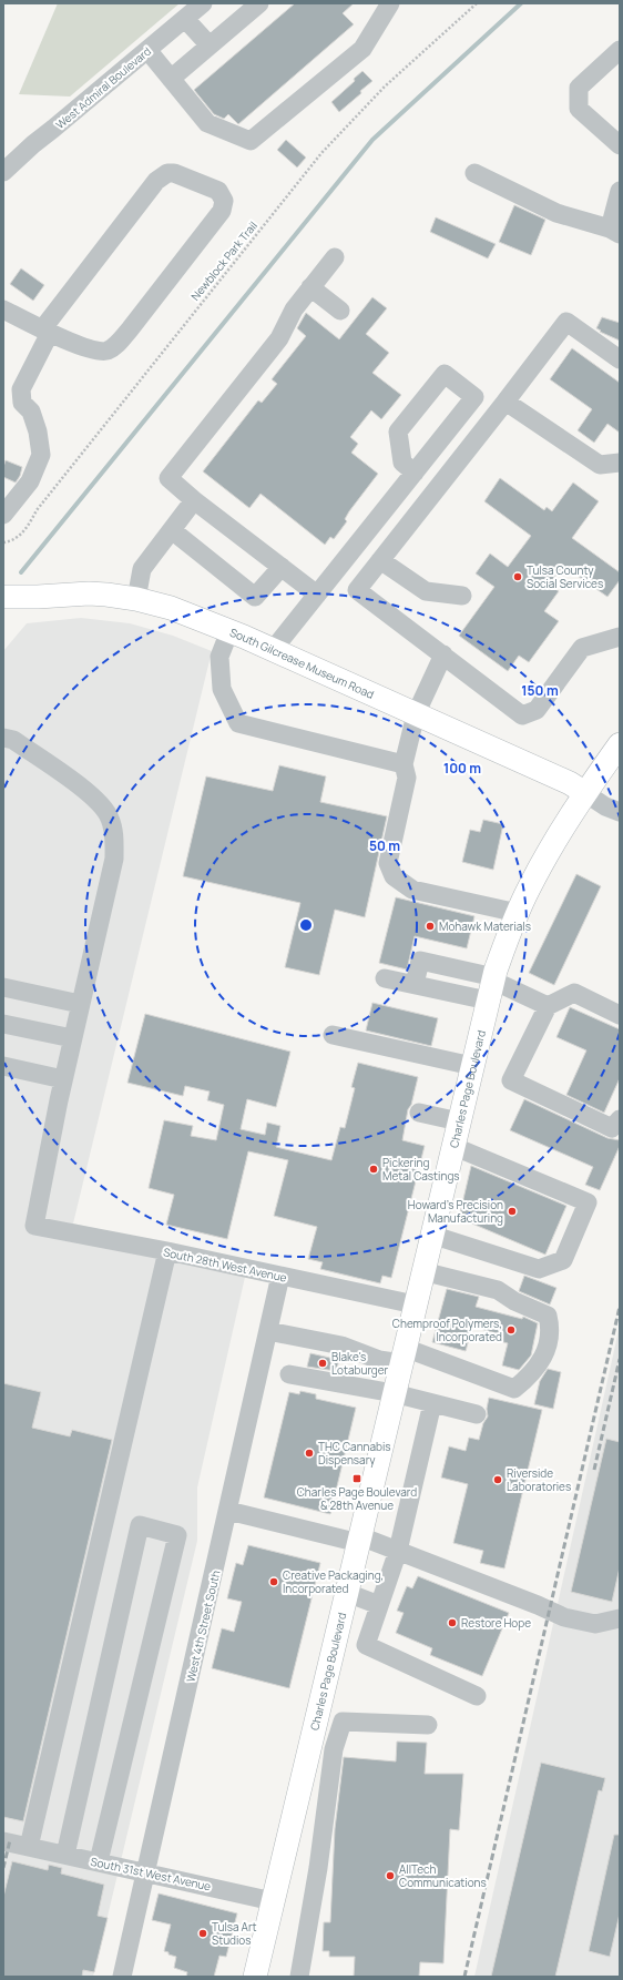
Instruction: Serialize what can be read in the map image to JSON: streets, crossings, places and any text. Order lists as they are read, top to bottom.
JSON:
{
  "streets": {
    "main road": ["South Gilcrease Museum Road", "Charles Page Boulevard"],
    "street": [
      "West Admiral Boulevard",
      "South 28th West Avenue",
      "West 4th Street South",
      "South 31st West Avenue"
    ],
    "path": ["Newblock Park Trail"]
  },
  "crossings": [
    ["South Gilcrease Museum Road", "Charles Page Boulevard"],
    ["Charles Page Boulevard", "South 28th West Avenue"],
    ["Charles Page Boulevard", "South 31st West Avenue"],
    ["South 28th West Avenue", "West 4th Street South"],
    ["West 4th Street South", "South 31st West Avenue"]
  ],
  "places": {
    "other": [
      "Tulsa County Social Services",
      "Mohawk Materials",
      "Pickering Metal Castings",
      "Howard's Precision Manufacturing",
      "Chemproof Polymers, Incorporated",
      "Blake's Lotaburger",
      "THC Cannabis Dispensary",
      "Riverside Laboratories",
      "Creative Packaging, Incorporated",
      "Restore Hope",
      "AllTech Communications",
      "Tulsa Art Studios"
    ],
    "transit": ["Charles Page Boulevard & 28th Avenue"]
  },
  "rings": ["150 m", "100 m", "50 m"]
}
